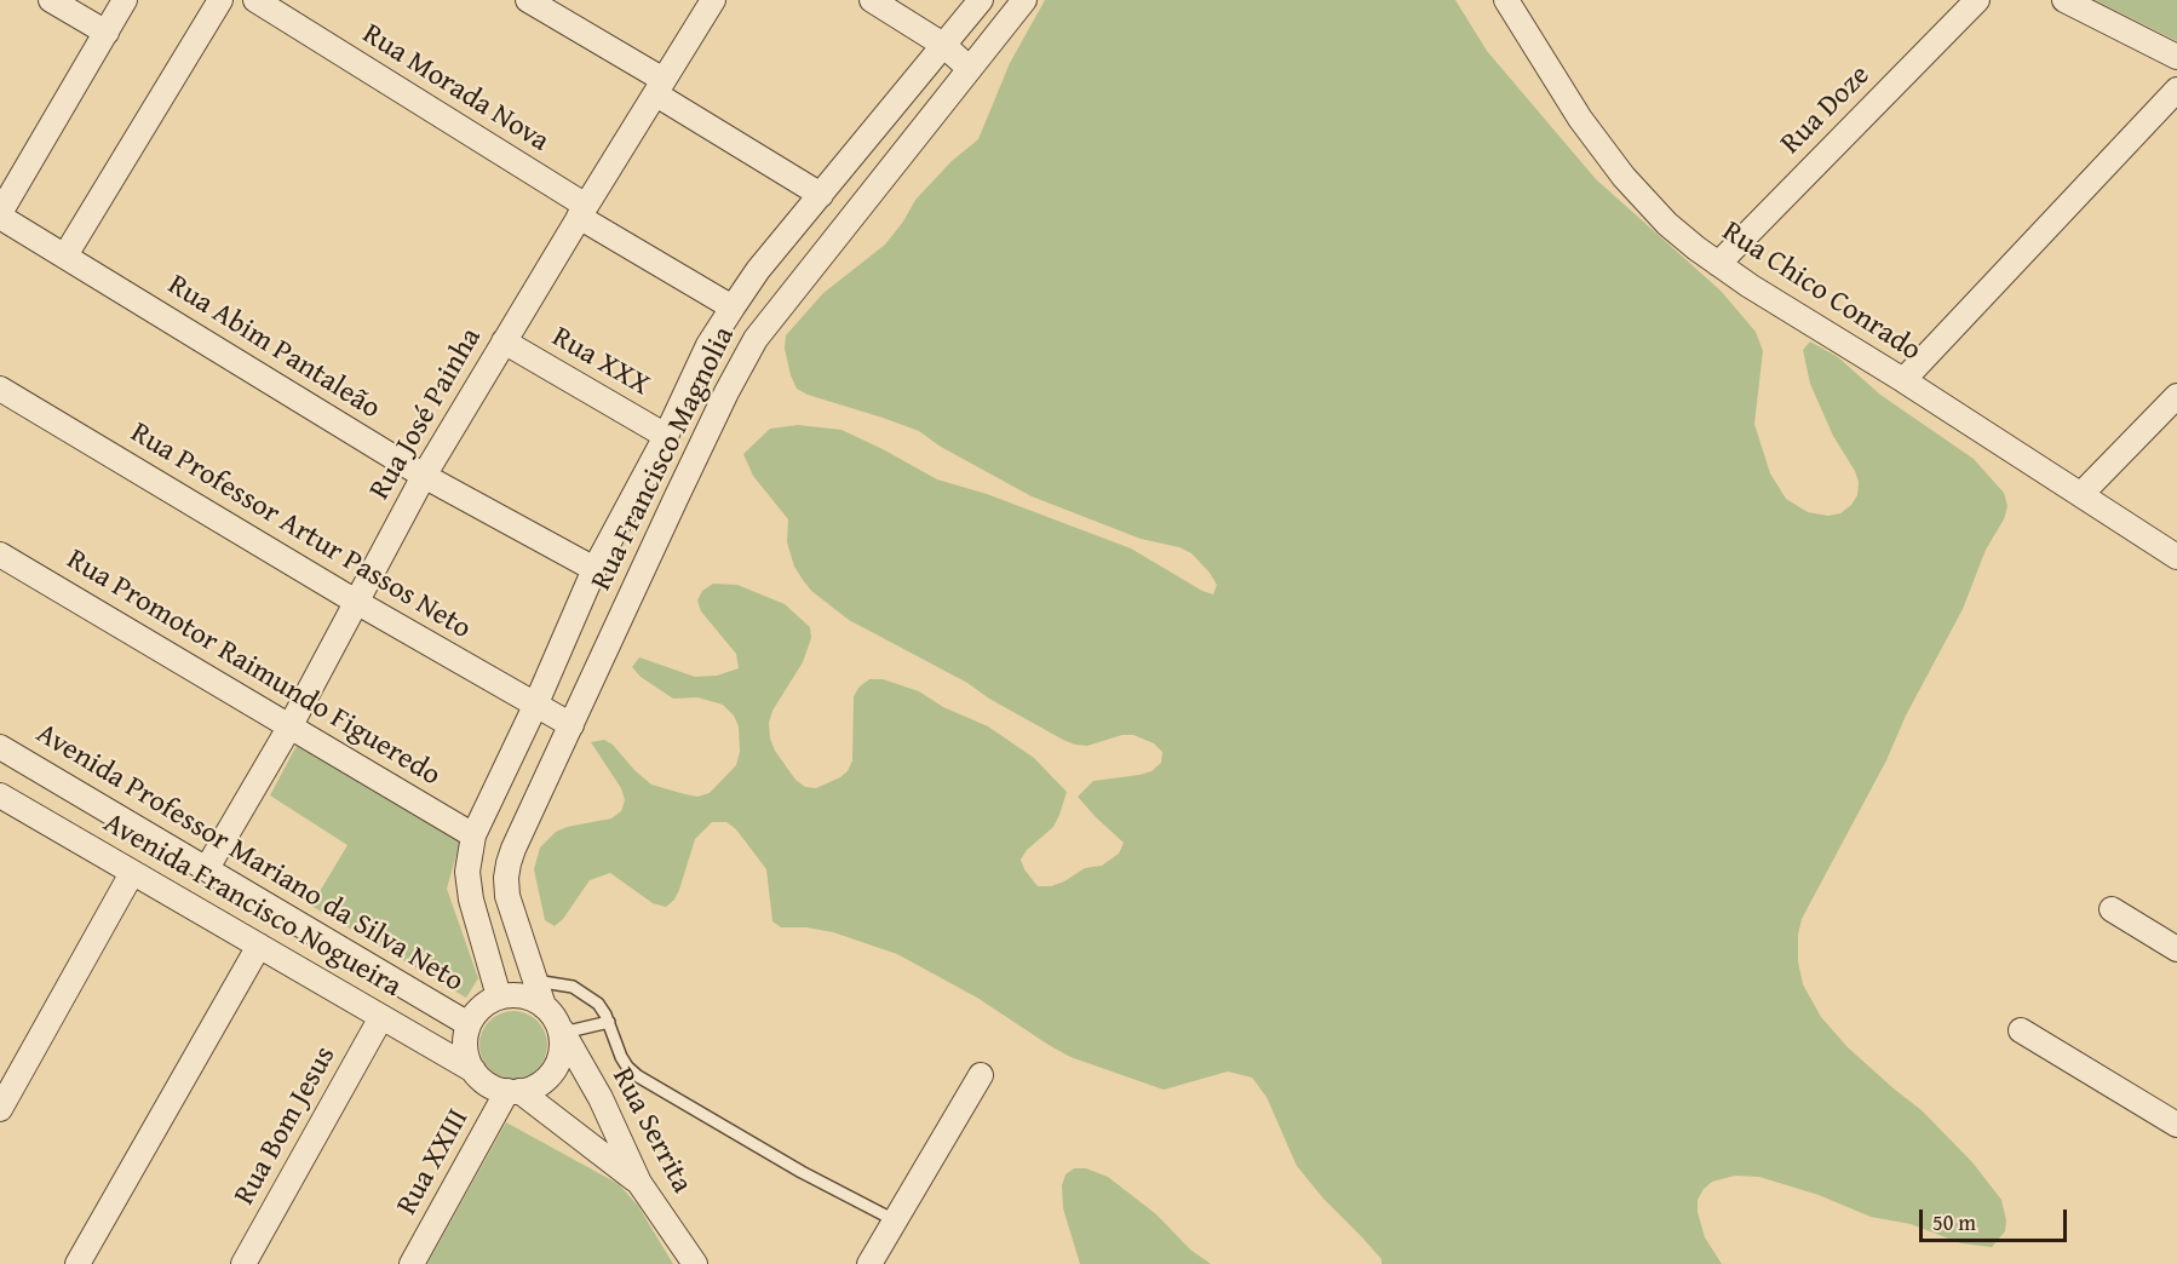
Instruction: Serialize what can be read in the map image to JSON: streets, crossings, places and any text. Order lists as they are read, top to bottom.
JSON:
{
  "streets": {
    "street": [
      "Rua Morada Nova",
      "Rua Doze",
      "Rua Chico Conrado",
      "Rua Abim Pantaleão",
      "Rua XXX",
      "Rua José Painha",
      "Rua Francisco Magnolia",
      "Rua Professor Artur Passos Neto",
      "Rua Promotor Raimundo Figueredo",
      "Avenida Professor Mariano da Silva Neto",
      "Avenida Francisco Nogueira",
      "Rua Bom Jesus",
      "Rua Serrita",
      "Rua XXIII"
    ]
  },
  "crossings": [
    ["Rua Morada Nova", "Rua José Painha"],
    ["Rua Morada Nova", "Rua Francisco Magnolia"],
    ["Rua Doze", "Rua Chico Conrado"],
    ["Rua Abim Pantaleão", "Rua José Painha"],
    ["Rua Abim Pantaleão", "Rua Francisco Magnolia"],
    ["Rua XXX", "Rua José Painha"],
    ["Rua XXX", "Rua Francisco Magnolia"],
    ["Rua José Painha", "Rua Professor Artur Passos Neto"],
    ["Rua José Painha", "Rua Promotor Raimundo Figueredo"],
    ["Rua José Painha", "Avenida Professor Mariano da Silva Neto"],
    ["Rua Francisco Magnolia", "Rua Professor Artur Passos Neto"],
    ["Rua Francisco Magnolia", "Rua Promotor Raimundo Figueredo"],
    ["Rua Francisco Magnolia", "Avenida Professor Mariano da Silva Neto"],
    ["Rua Francisco Magnolia", "Avenida Francisco Nogueira"],
    ["Rua Francisco Magnolia", "Rua Serrita"],
    ["Rua Francisco Magnolia", "Rua XXIII"],
    ["Avenida Professor Mariano da Silva Neto", "Avenida Francisco Nogueira"],
    ["Avenida Professor Mariano da Silva Neto", "Rua Serrita"],
    ["Avenida Professor Mariano da Silva Neto", "Rua XXIII"],
    ["Avenida Francisco Nogueira", "Rua Bom Jesus"],
    ["Avenida Francisco Nogueira", "Rua Serrita"],
    ["Avenida Francisco Nogueira", "Rua XXIII"],
    ["Rua Serrita", "Rua XXIII"]
  ],
  "scale_bar": "50 m"
}
